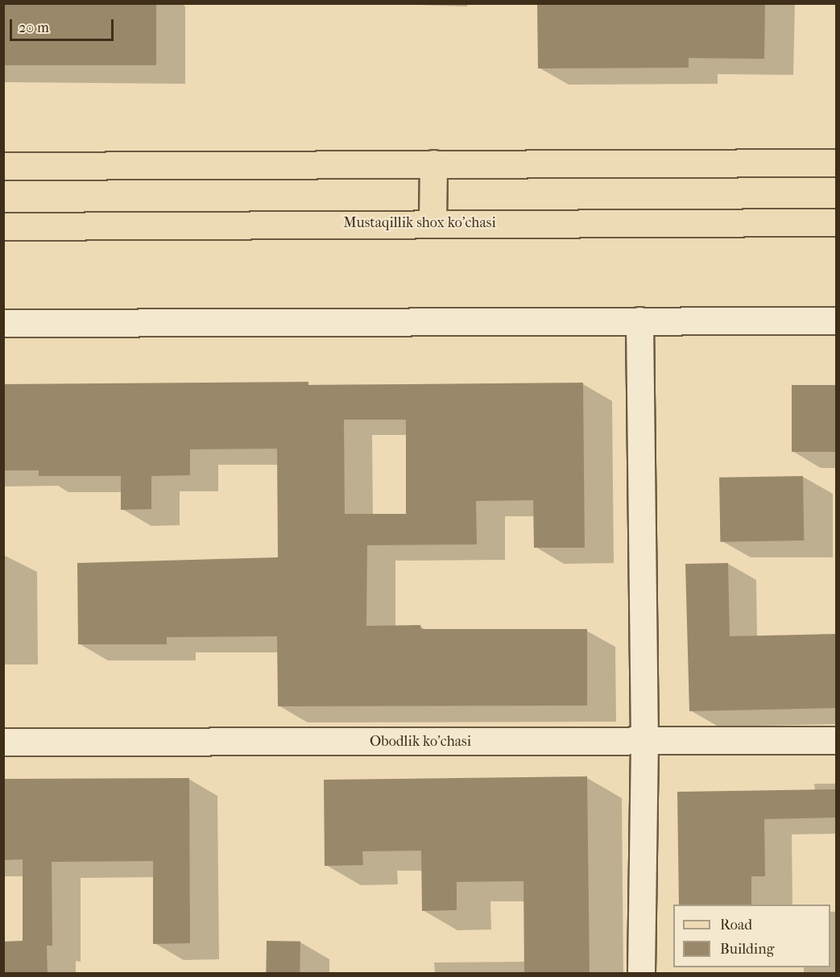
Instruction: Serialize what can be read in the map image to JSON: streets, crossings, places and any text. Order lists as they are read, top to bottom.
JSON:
{
  "streets": {
    "main road": ["Mustaqillik shox ko'chasi"],
    "street": ["Obodlik ko'chasi"]
  },
  "legend": ["Road", "Building"],
  "scale_bar": "20 m"
}
